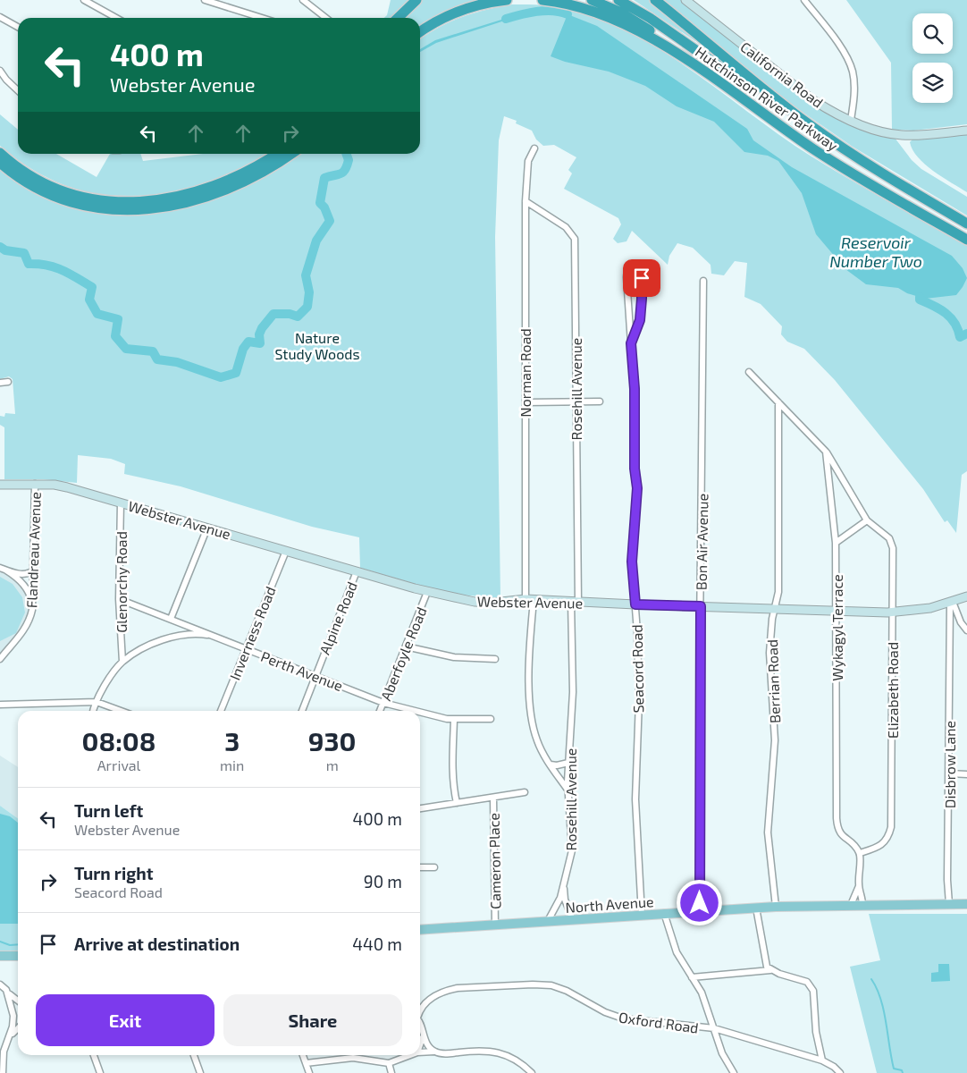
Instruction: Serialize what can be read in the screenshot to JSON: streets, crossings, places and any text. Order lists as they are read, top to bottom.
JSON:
{
  "streets": {
    "highway": ["Hutchinson River Parkway"],
    "main road": ["North Avenue"],
    "street": [
      "California Road",
      "Norman Road",
      "Rosehill Avenue",
      "Webster Avenue",
      "Bon Air Avenue",
      "Flandreau Avenue",
      "Glenorchy Road",
      "Alpine Road",
      "Wykagyl Terrace",
      "Inverness Road",
      "Aberfoyle Road",
      "Seacord Road",
      "Perth Avenue",
      "Berrian Road",
      "Elizabeth Road",
      "Disbrow Lane",
      "Cameron Place",
      "Oxford Road"
    ]
  },
  "crossings": [
    ["Norman Road", "Rosehill Avenue"],
    ["Norman Road", "Webster Avenue"],
    ["Rosehill Avenue", "Webster Avenue"],
    ["Rosehill Avenue", "North Avenue"],
    ["Webster Avenue", "Bon Air Avenue"],
    ["Webster Avenue", "Flandreau Avenue"],
    ["Webster Avenue", "Glenorchy Road"],
    ["Webster Avenue", "Alpine Road"],
    ["Webster Avenue", "Wykagyl Terrace"],
    ["Webster Avenue", "Inverness Road"],
    ["Webster Avenue", "Aberfoyle Road"],
    ["Webster Avenue", "Seacord Road"],
    ["Webster Avenue", "Berrian Road"],
    ["Webster Avenue", "Elizabeth Road"],
    ["Webster Avenue", "Disbrow Lane"],
    ["Bon Air Avenue", "North Avenue"],
    ["Glenorchy Road", "Perth Avenue"],
    ["Alpine Road", "Perth Avenue"],
    ["Wykagyl Terrace", "Elizabeth Road"],
    ["Inverness Road", "Perth Avenue"],
    ["Aberfoyle Road", "Perth Avenue"],
    ["Seacord Road", "North Avenue"],
    ["Berrian Road", "North Avenue"],
    ["Disbrow Lane", "North Avenue"],
    ["Cameron Place", "North Avenue"]
  ],
  "water": ["Reservoir Number Two"],
  "parks": ["Nature Study Woods"],
  "page": {
    "turn": ["400 m", "Webster Avenue"],
    "eta": [
      "08:08",
      "Arrival",
      "3",
      "min",
      "930",
      "m"
    ],
    "list": [
      {
        "name": "Turn left",
        "note": "Webster Avenue",
        "value": "400 m"
      },
      {
        "name": "Turn right",
        "note": "Seacord Road",
        "value": "90 m"
      },
      {
        "name": "Arrive at destination",
        "value": "440 m"
      }
    ],
    "buttons": ["Exit", "Share"]
  }
}
